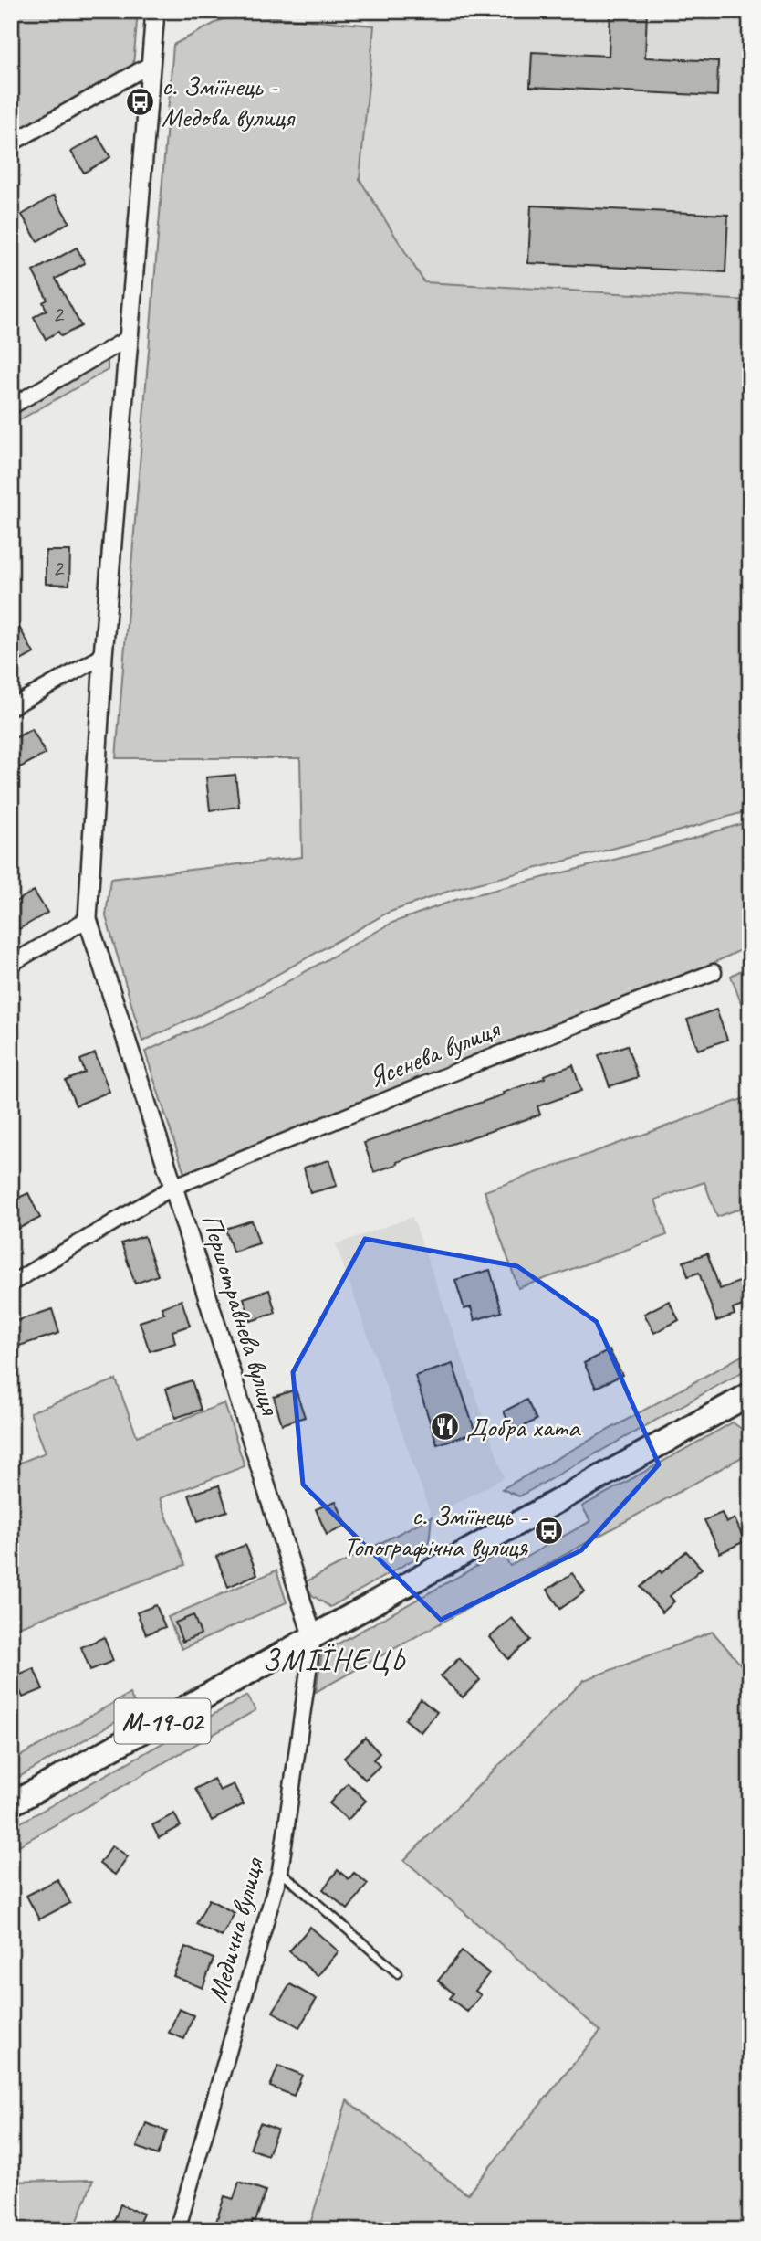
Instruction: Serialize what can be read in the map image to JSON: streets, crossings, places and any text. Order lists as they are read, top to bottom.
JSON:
{
  "streets": {
    "main road": ["М-19-02"],
    "street": ["Ясенева вулиця", "Першотравнева вулиця", "Медична вулиця"]
  },
  "crossings": [
    ["Ясенева вулиця", "Першотравнева вулиця"],
    ["Першотравнева вулиця", "М-19-02"],
    ["Першотравнева вулиця", "Медична вулиця"],
    ["М-19-02", "Медична вулиця"]
  ],
  "districts": ["ЗМІЇНЕЦЬ"],
  "places": {
    "bus stop": ["с. Зміїнець - Медова вулиця", "с. Зміїнець - Топографічна вулиця"],
    "restaurant": ["Добра хата"]
  },
  "house_numbers": ["2", "2"]
}
